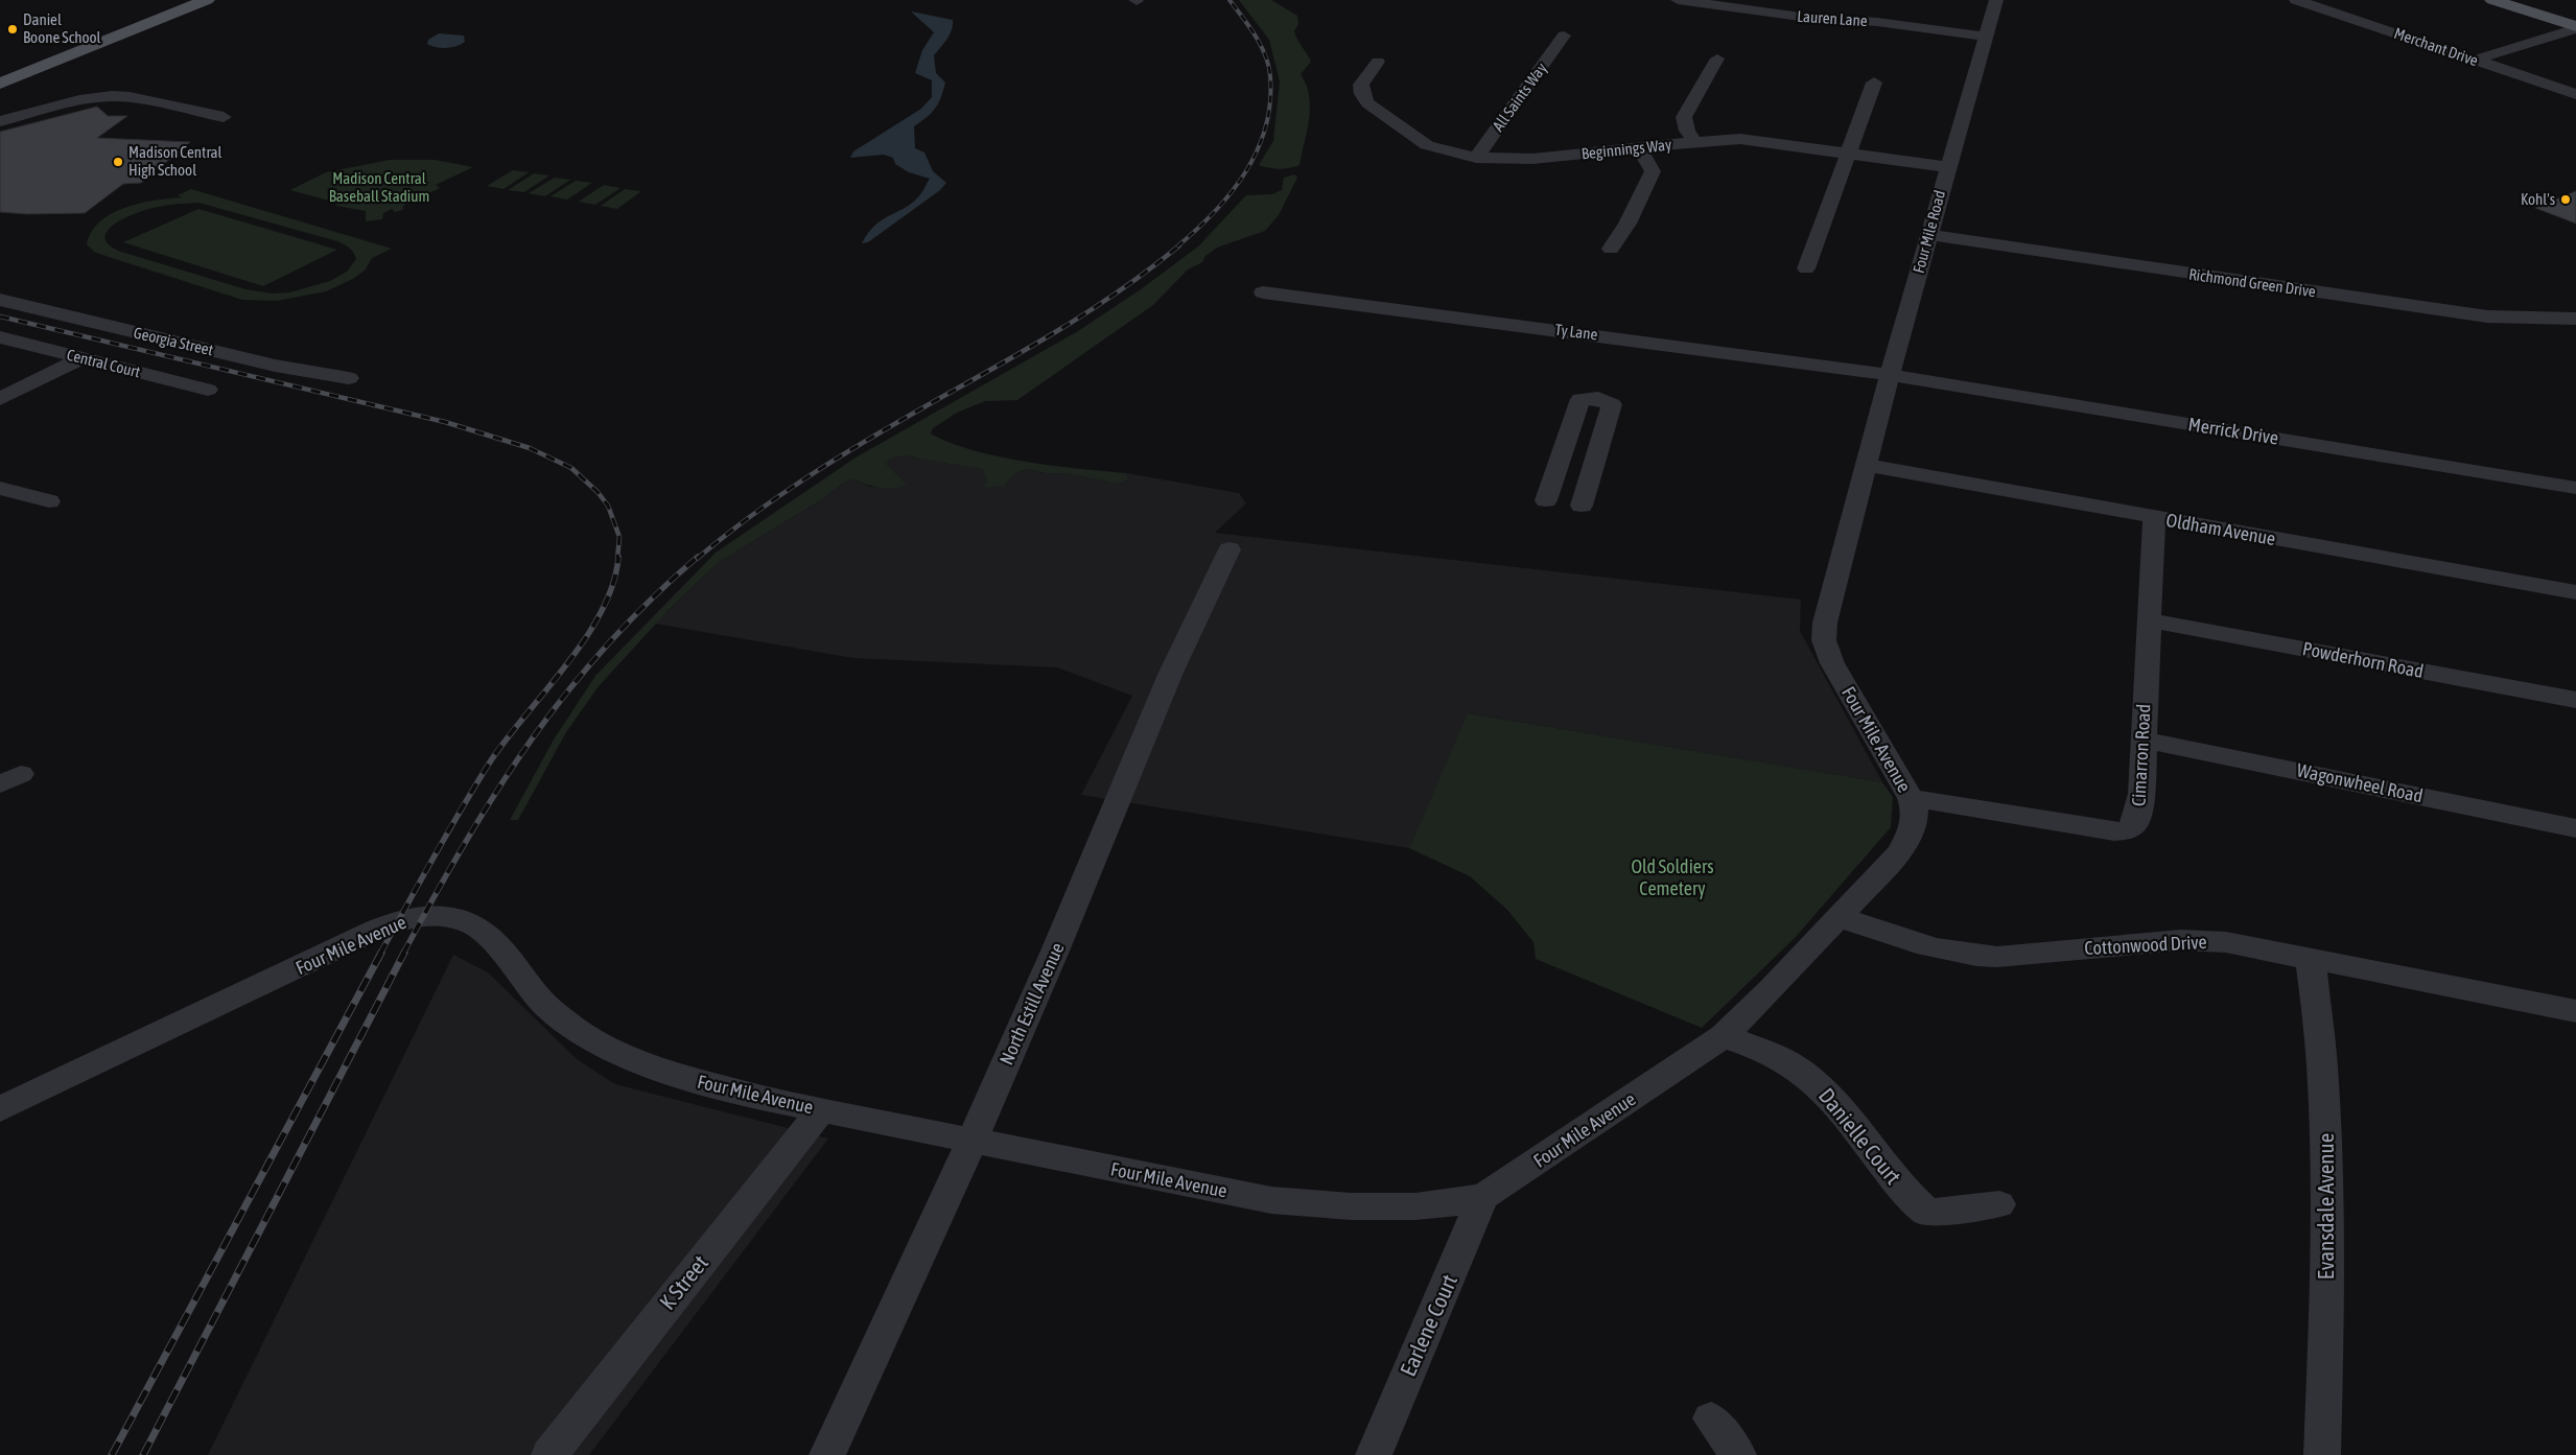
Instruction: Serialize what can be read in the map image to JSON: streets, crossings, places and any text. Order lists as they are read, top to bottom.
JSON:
{
  "streets": {
    "street": [
      "Lauren Lane",
      "Merchant Drive",
      "All Saints Way",
      "Beginnings Way",
      "Four Mile Road",
      "Richmond Green Drive",
      "Ty Lane",
      "Georgia Street",
      "Central Court",
      "Merrick Drive",
      "Oldham Avenue",
      "Powderhorn Road",
      "Four Mile Avenue",
      "Cimarron Road",
      "Wagonwheel Road",
      "Cottonwood Drive",
      "North Estill Avenue",
      "Danielle Court",
      "Evansdale Avenue",
      "K Street",
      "Earlene Court"
    ]
  },
  "crossings": [
    ["Lauren Lane", "Four Mile Road"],
    ["All Saints Way", "Beginnings Way"],
    ["Beginnings Way", "Four Mile Road"],
    ["Four Mile Road", "Richmond Green Drive"],
    ["Four Mile Road", "Ty Lane"],
    ["Four Mile Road", "Merrick Drive"],
    ["Four Mile Road", "Oldham Avenue"],
    ["Four Mile Road", "Four Mile Avenue"],
    ["Ty Lane", "Merrick Drive"],
    ["Oldham Avenue", "Four Mile Avenue"],
    ["Oldham Avenue", "Cimarron Road"],
    ["Powderhorn Road", "Cimarron Road"],
    ["Four Mile Avenue", "Cimarron Road"],
    ["Four Mile Avenue", "Cottonwood Drive"],
    ["Four Mile Avenue", "North Estill Avenue"],
    ["Four Mile Avenue", "Danielle Court"],
    ["Four Mile Avenue", "K Street"],
    ["Four Mile Avenue", "Earlene Court"],
    ["Cimarron Road", "Wagonwheel Road"],
    ["Cottonwood Drive", "Evansdale Avenue"]
  ],
  "parks": ["Madison Central Baseball Stadium", "Old Soldiers Cemetery"],
  "places": ["Daniel Boone School", "Madison Central High School", "Kohl's"]
}
